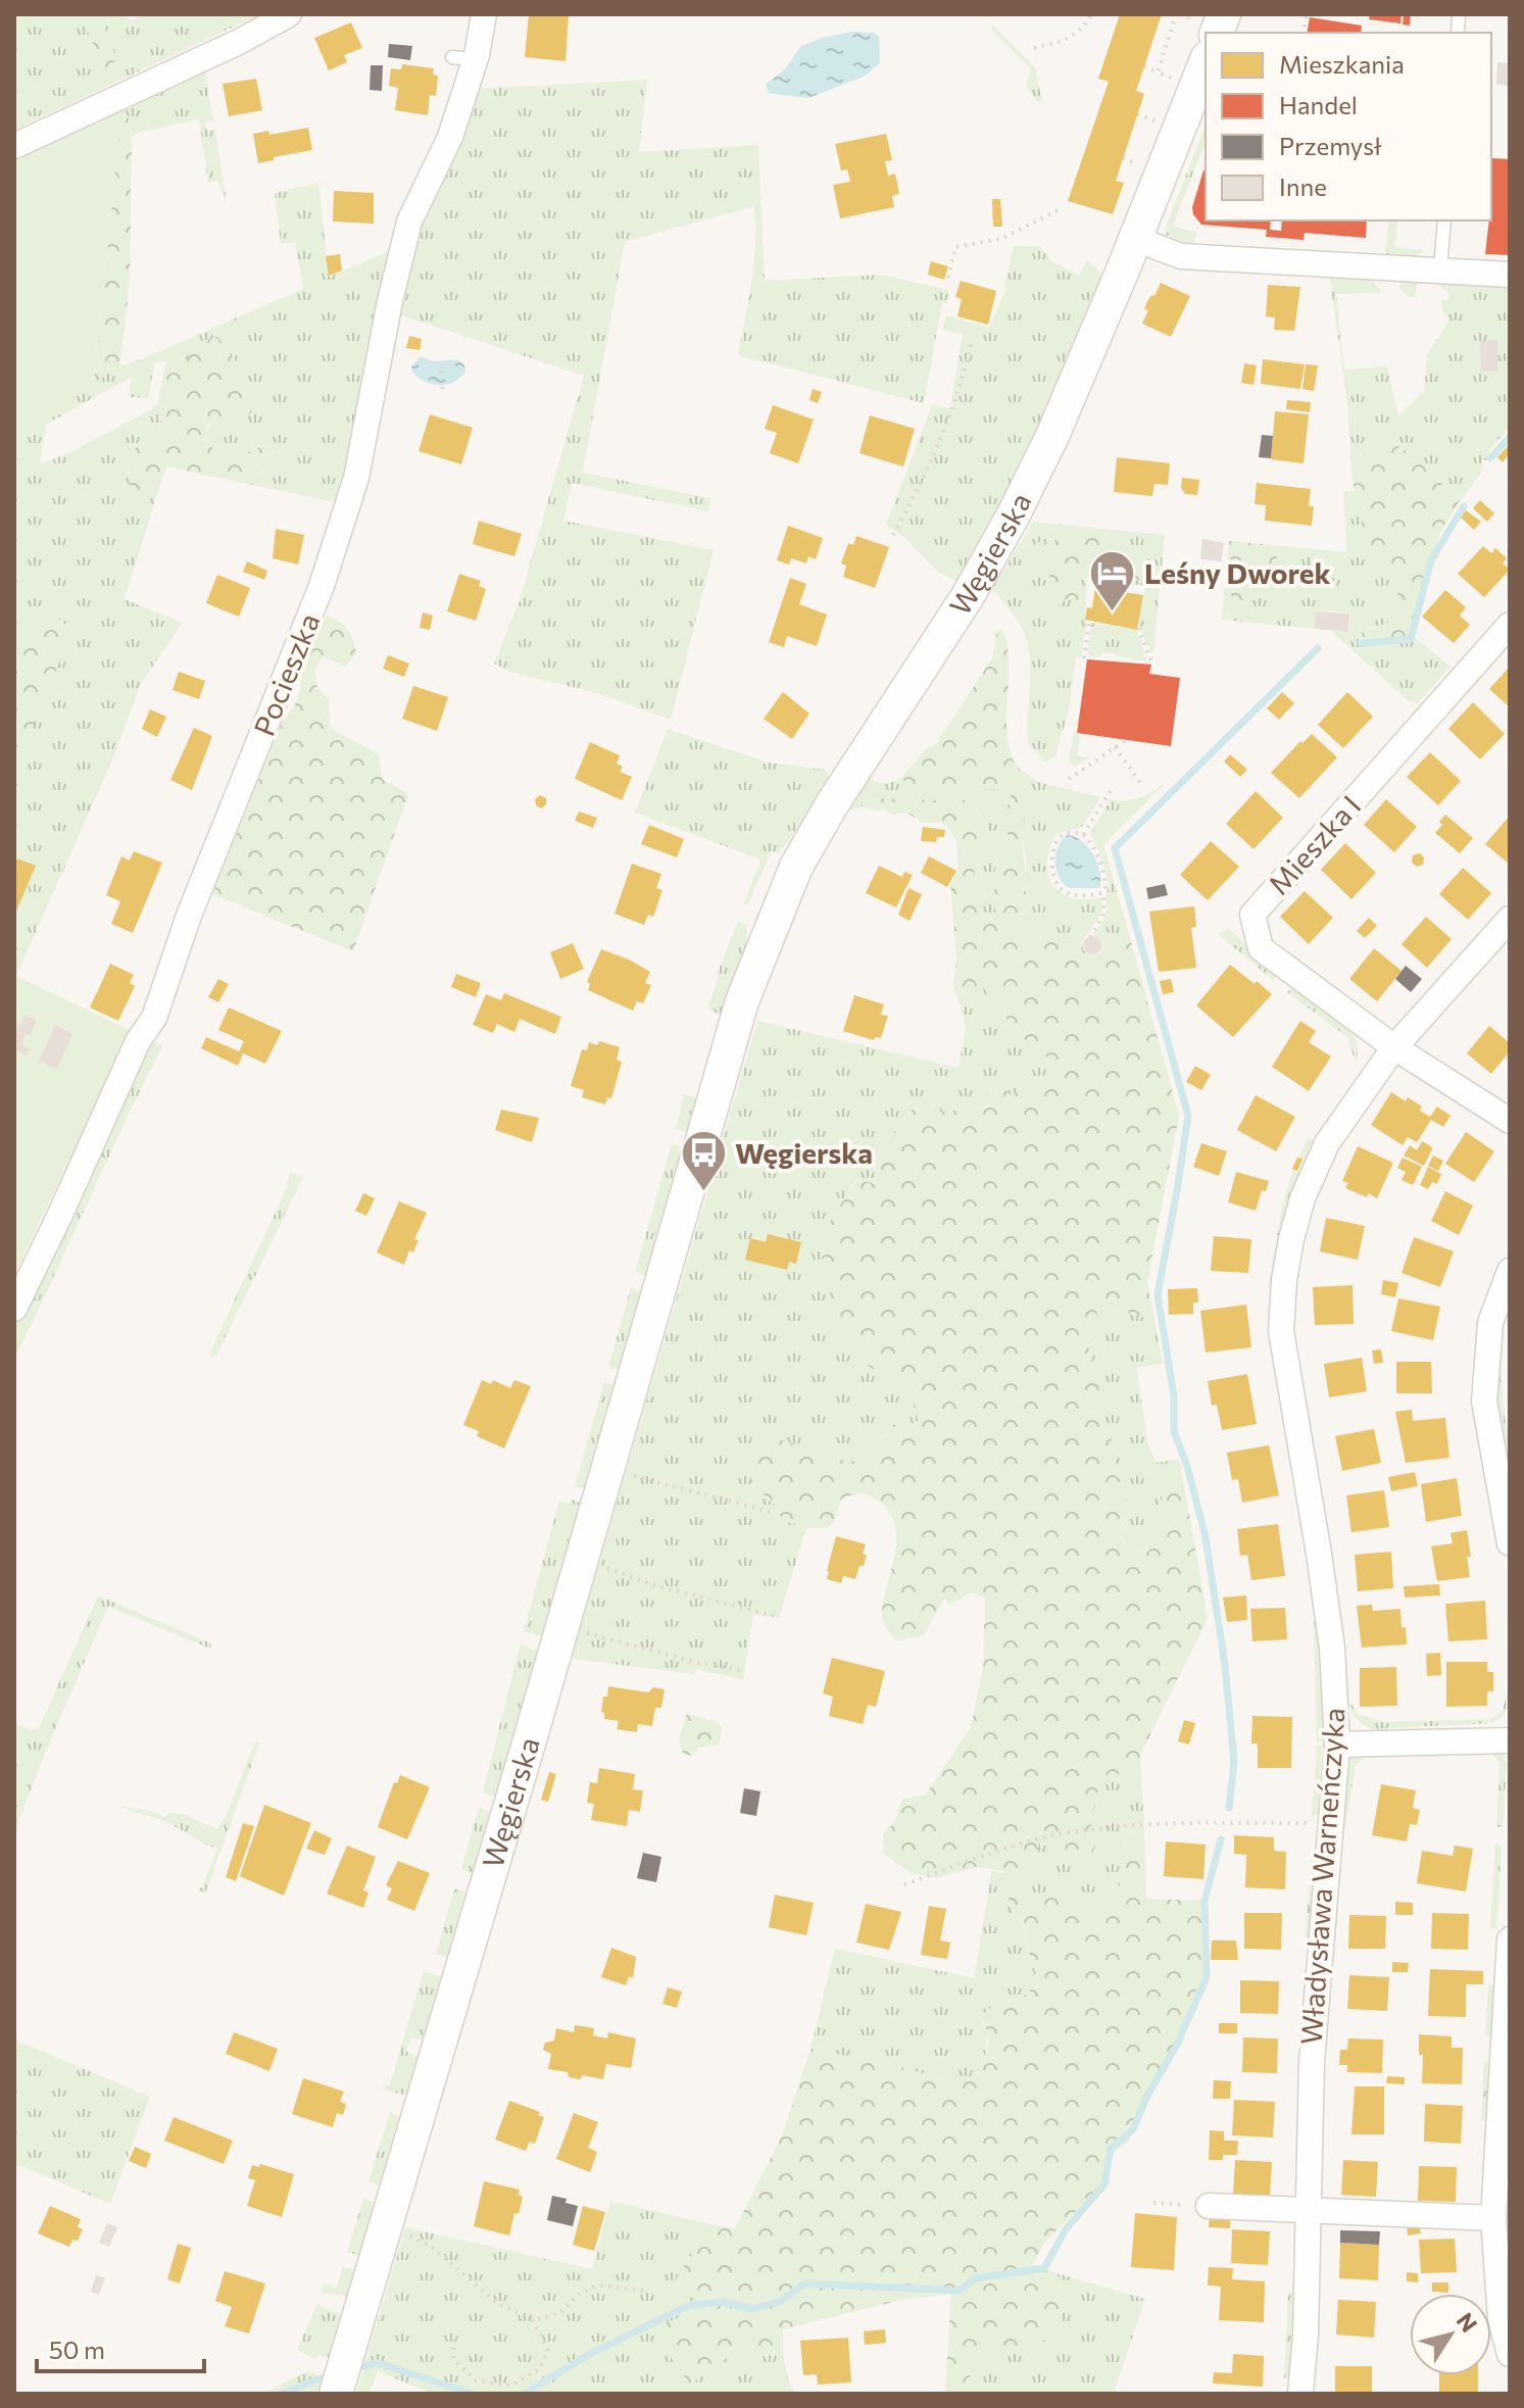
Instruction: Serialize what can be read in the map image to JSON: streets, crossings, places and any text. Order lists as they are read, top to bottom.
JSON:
{
  "streets": {
    "main road": ["Węgierska"],
    "street": ["Pocieszka", "Mieszka I", "Władysława Warneńczyka"]
  },
  "crossings": [
    ["Mieszka I", "Władysława Warneńczyka"]
  ],
  "places": {
    "hotel": ["Leśny Dworek"],
    "bus stop": ["Węgierska"]
  },
  "legend": [
    "Mieszkania",
    "Handel",
    "Przemysł",
    "Inne"
  ],
  "scale_bar": "50 m",
  "north": "top right"
}
